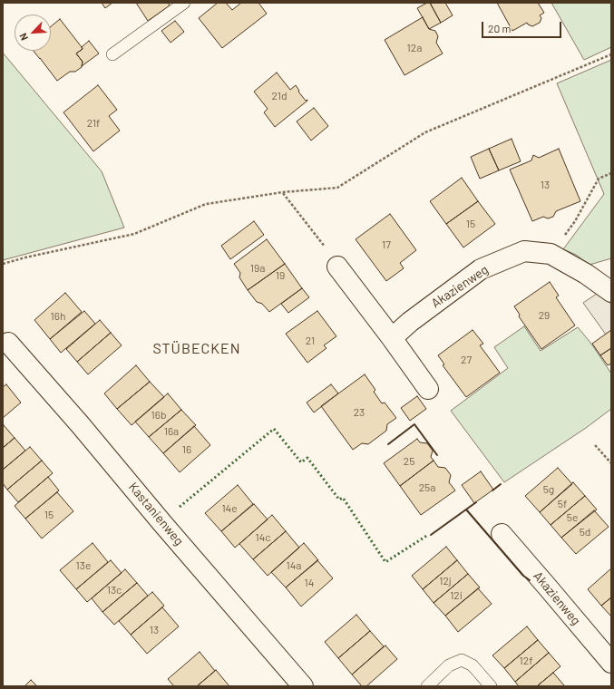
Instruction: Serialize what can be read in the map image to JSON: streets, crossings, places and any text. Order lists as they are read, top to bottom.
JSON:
{
  "streets": {
    "street": ["Akazienweg", "Kastanienweg"]
  },
  "districts": ["STÜBECKEN"],
  "house_numbers": [
    "12a",
    "21d",
    "21f",
    "13",
    "15",
    "17",
    "19a",
    "19",
    "29",
    "16h",
    "21",
    "27",
    "23",
    "16b",
    "16a",
    "16",
    "25",
    "25a",
    "5g",
    "5f",
    "14e",
    "15",
    "5e",
    "5d",
    "14c",
    "13e",
    "14a",
    "12j",
    "14",
    "13c",
    "12i",
    "13",
    "12f"
  ],
  "scale_bar": "20 m",
  "north": "bottom left"
}
